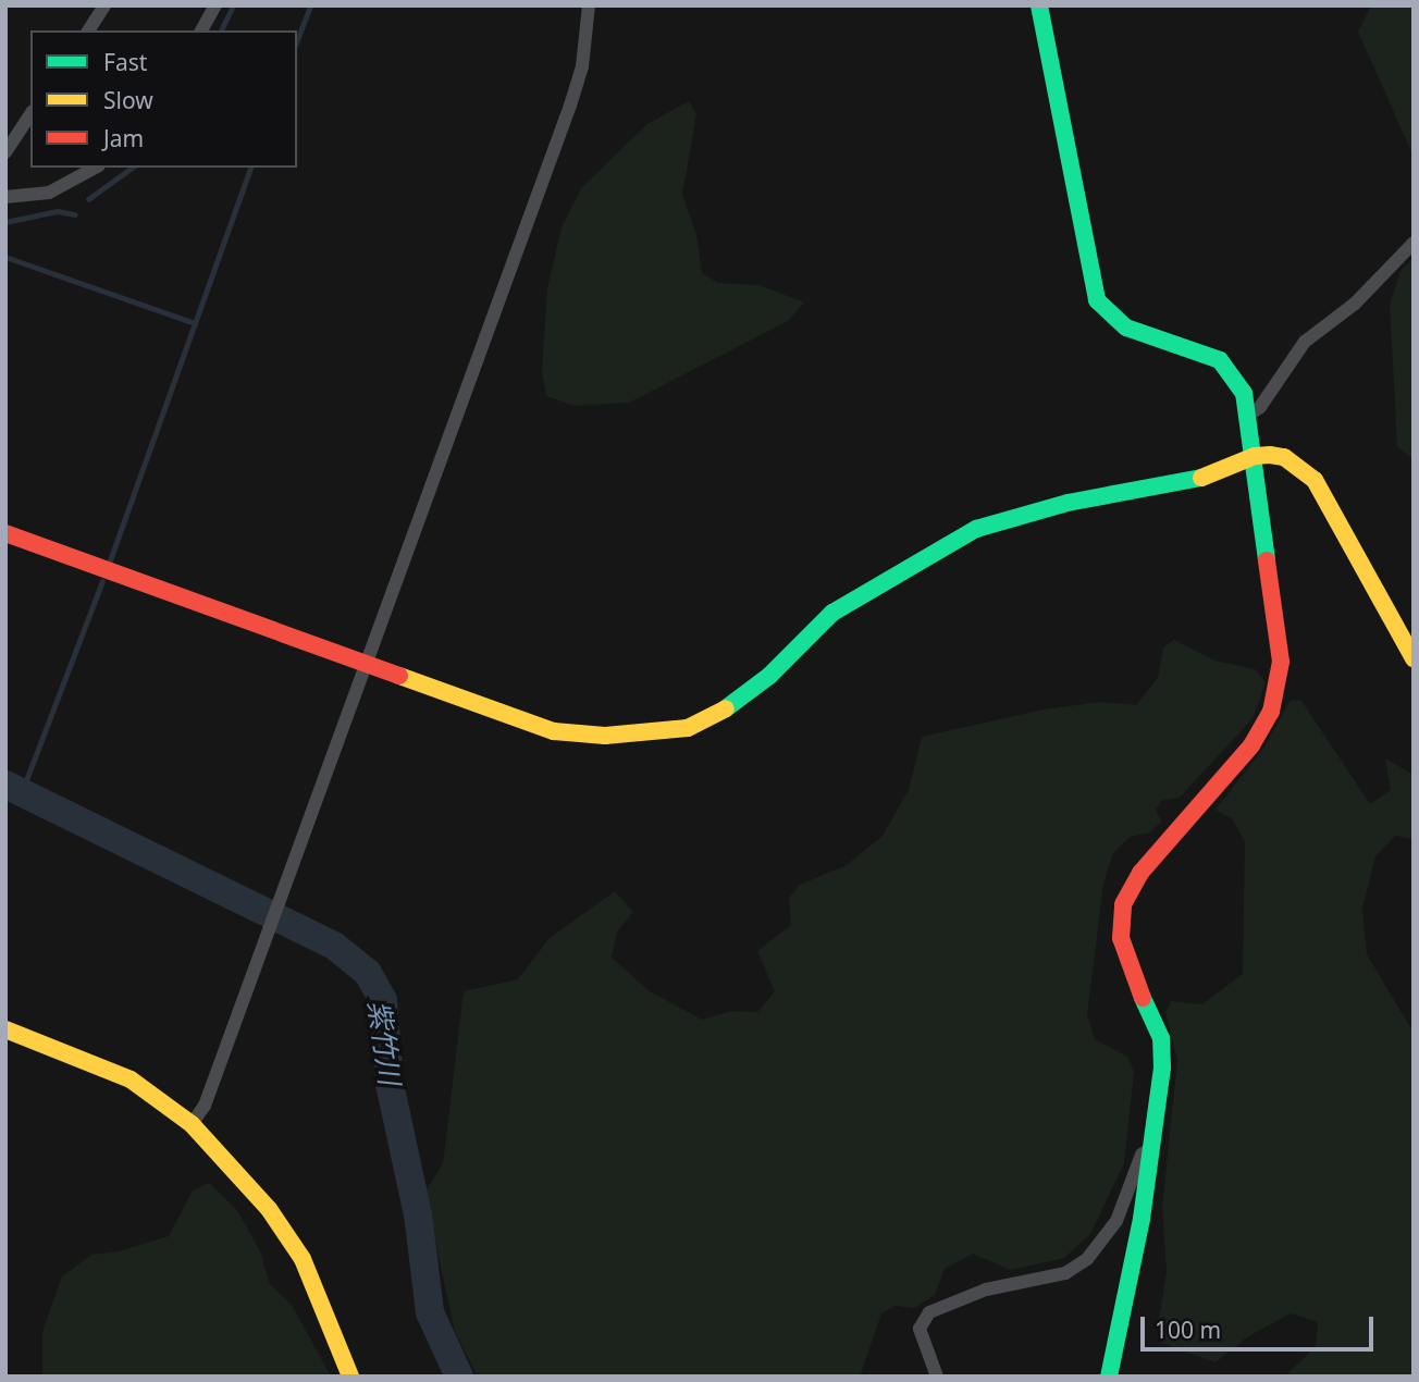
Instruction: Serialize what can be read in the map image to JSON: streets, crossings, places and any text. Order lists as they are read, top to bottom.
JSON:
{
  "water": ["紫竹川"],
  "legend": ["Fast", "Slow", "Jam"],
  "scale_bar": "100 m"
}
